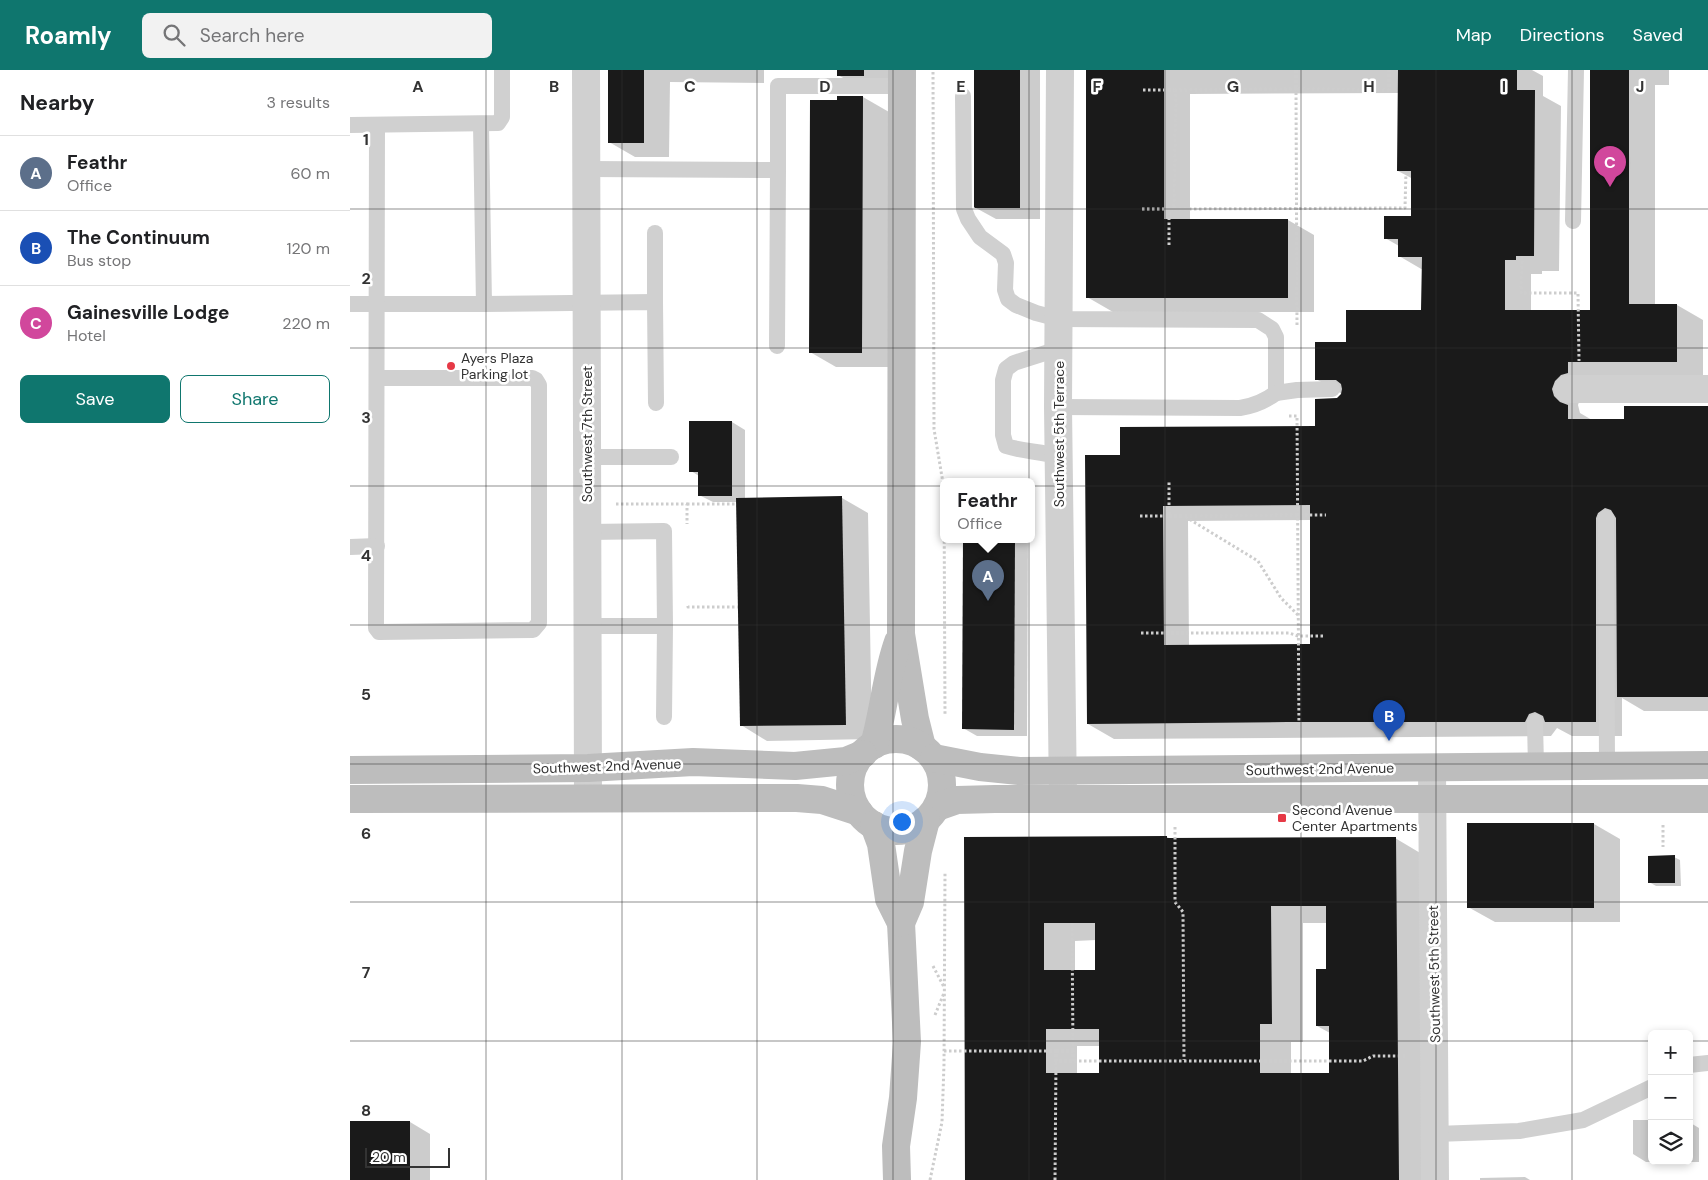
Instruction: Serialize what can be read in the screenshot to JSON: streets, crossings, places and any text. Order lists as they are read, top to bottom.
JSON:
{
  "streets": {
    "street": [
      "Southwest 7th Street",
      "Southwest 5th Terrace",
      "Southwest 2nd Avenue",
      "Southwest 5th Street"
    ]
  },
  "crossings": [
    ["Southwest 7th Street", "Southwest 2nd Avenue"],
    ["Southwest 5th Terrace", "Southwest 2nd Avenue"],
    ["Southwest 2nd Avenue", "Southwest 5th Street"]
  ],
  "places": {
    "other": ["Ayers Plaza Parking lot"],
    "transit": ["Second Avenue Center Apartments"]
  },
  "scale_bar": "20 m",
  "page": {
    "header": "Roamly",
    "search": "Search here",
    "nav": ["Map", "Directions", "Saved"],
    "heading": ["Nearby", "3 results"],
    "list": [
      {
        "mark": "A",
        "name": "Feathr",
        "note": "Office",
        "value": "60 m"
      },
      {
        "mark": "B",
        "name": "The Continuum",
        "note": "Bus stop",
        "value": "120 m"
      },
      {
        "mark": "C",
        "name": "Gainesville Lodge",
        "note": "Hotel",
        "value": "220 m"
      }
    ],
    "pins": ["C", "A", "B"],
    "buttons": ["Save", "Share"],
    "popup": ["Feathr", "Office"],
    "map_buttons": ["+", "−"],
    "scale": "20 m"
  },
  "grid": {
    "columns": [
      "A",
      "B",
      "C",
      "D",
      "E",
      "F",
      "G",
      "H",
      "I",
      "J"
    ],
    "rows": [
      "1",
      "2",
      "3",
      "4",
      "5",
      "6",
      "7",
      "8"
    ]
  }
}
